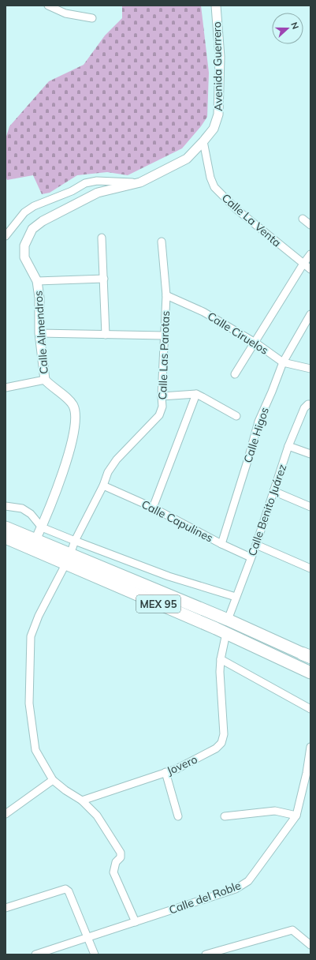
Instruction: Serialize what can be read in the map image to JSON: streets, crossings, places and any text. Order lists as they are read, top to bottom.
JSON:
{
  "streets": {
    "highway": ["MEX 95"],
    "street": [
      "Avenida Guerrero",
      "Calle La Venta",
      "Calle Almendros",
      "Calle Ciruelos",
      "Calle Las Parotas",
      "Calle Higos",
      "Calle Benito Juárez",
      "Calle Capulines",
      "Jovero",
      "Calle del Roble"
    ]
  },
  "crossings": [
    ["Avenida Guerrero", "Calle La Venta"],
    ["Avenida Guerrero", "Calle Almendros"],
    ["Calle Almendros", "MEX 95"],
    ["Calle Ciruelos", "Calle Las Parotas"],
    ["Calle Ciruelos", "Calle Higos"],
    ["Calle Las Parotas", "Calle Capulines"],
    ["Calle Las Parotas", "MEX 95"],
    ["Calle Higos", "Calle Capulines"],
    ["Calle Benito Juárez", "Calle Capulines"],
    ["Calle Benito Juárez", "MEX 95"],
    ["MEX 95", "Jovero"]
  ],
  "north": "right"
}
